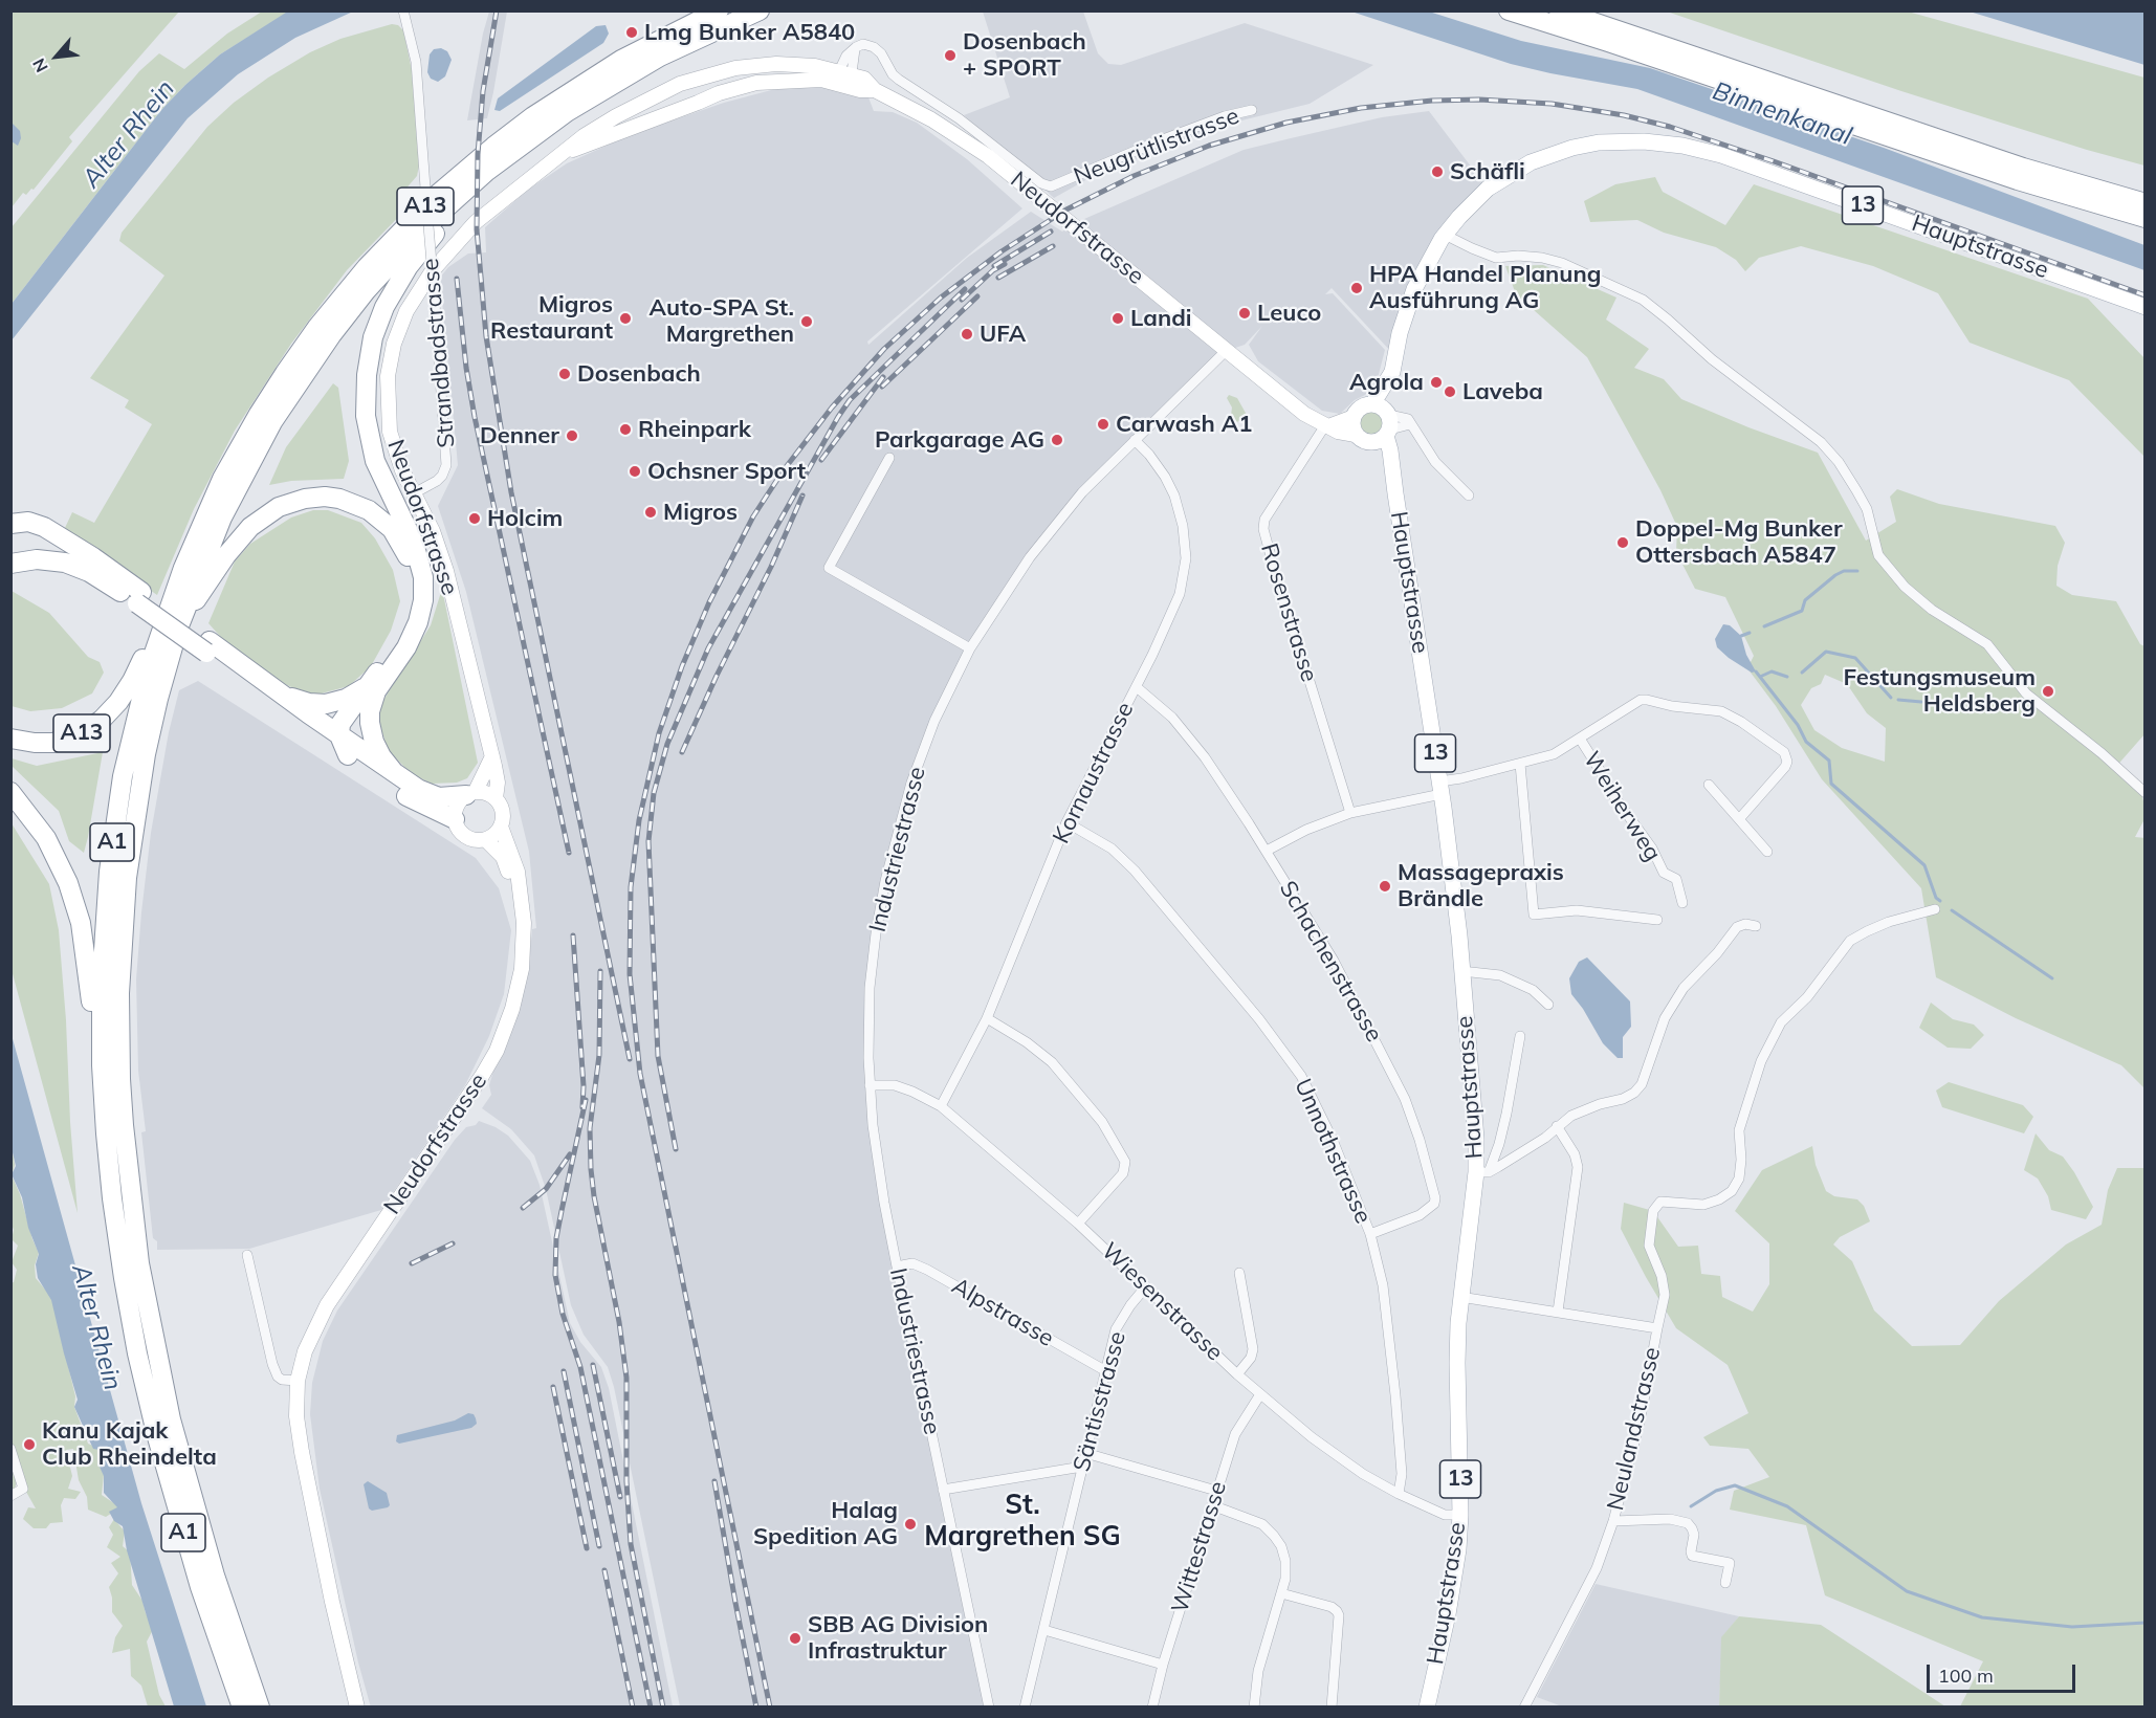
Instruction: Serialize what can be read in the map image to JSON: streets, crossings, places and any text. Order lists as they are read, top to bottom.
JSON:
{
  "streets": {
    "highway": ["A13", "A1"],
    "main road": ["13", "Neudorfstrasse", "Hauptstrasse"],
    "street": [
      "Neugrütlistrasse",
      "Strandbadstrasse",
      "Rosenstrasse",
      "Kornaustrasse",
      "Weiherweg",
      "Industriestrasse",
      "Schachenstrasse",
      "Unnothstrasse",
      "Wiesenstrasse",
      "Alpstrasse",
      "Säntisstrasse",
      "Neulandstrasse",
      "Wittestrasse"
    ]
  },
  "crossings": [
    ["A13", "A1"],
    ["Neudorfstrasse", "Hauptstrasse"],
    ["Neudorfstrasse", "Strandbadstrasse"],
    ["Neudorfstrasse", "Rosenstrasse"],
    ["Neudorfstrasse", "A1"],
    ["Neudorfstrasse", "Industriestrasse"],
    ["Hauptstrasse", "Wiesenstrasse"],
    ["Hauptstrasse", "Neulandstrasse"],
    ["Kornaustrasse", "Industriestrasse"],
    ["Kornaustrasse", "Schachenstrasse"],
    ["Kornaustrasse", "Unnothstrasse"],
    ["Kornaustrasse", "Wiesenstrasse"],
    ["Industriestrasse", "Wiesenstrasse"],
    ["Industriestrasse", "Alpstrasse"],
    ["Schachenstrasse", "Unnothstrasse"],
    ["Unnothstrasse", "Wiesenstrasse"],
    ["Wiesenstrasse", "Säntisstrasse"],
    ["Wiesenstrasse", "Wittestrasse"],
    ["Alpstrasse", "Säntisstrasse"]
  ],
  "districts": ["St. Margrethen SG"],
  "water": ["Binnenkanal", "Alter Rhein"],
  "places": [
    "Lmg Bunker A5840",
    "Dosenbach + SPORT",
    "Schäfli",
    "HPA Handel Planung Ausführung AG",
    "Leuco",
    "Migros Restaurant",
    "Landi",
    "Auto-SPA St. Margrethen",
    "UFA",
    "Dosenbach",
    "Agrola",
    "Laveba",
    "Carwash A1",
    "Rheinpark",
    "Denner",
    "Parkgarage AG",
    "Ochsner Sport",
    "Migros",
    "Holcim",
    "Doppel-Mg Bunker Ottersbach A5847",
    "Festungsmuseum Heldsberg",
    "Massagepraxis Brändle",
    "Kanu Kajak Club Rheindelta",
    "Halag Spedition AG",
    "SBB AG Division Infrastruktur"
  ],
  "scale_bar": "100 m",
  "north": "bottom left"
}
